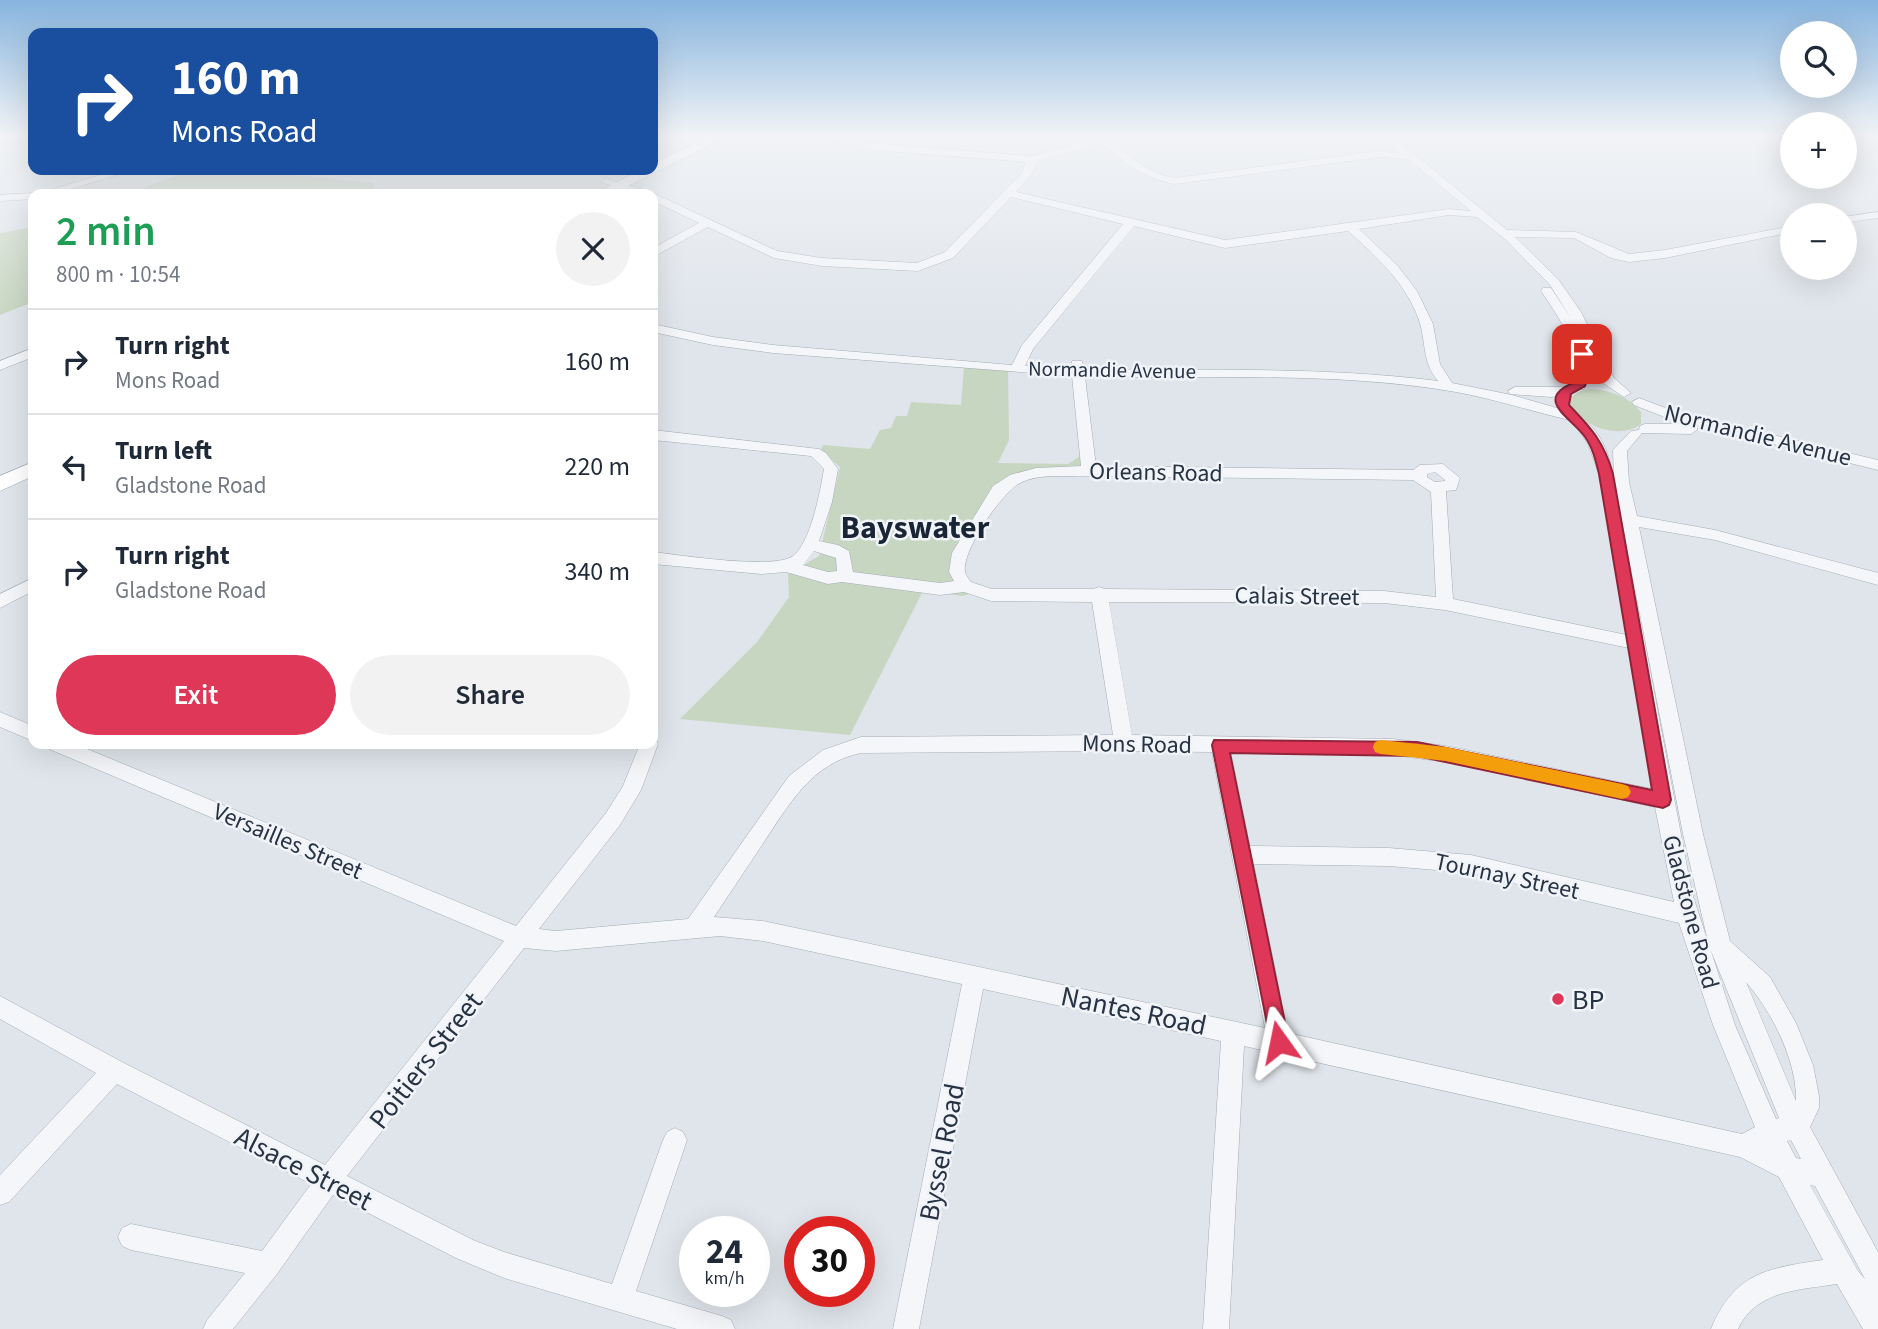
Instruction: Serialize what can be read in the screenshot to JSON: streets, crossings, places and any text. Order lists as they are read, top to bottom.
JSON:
{
  "streets": {
    "street": [
      "Normandie Avenue",
      "Orleans Road",
      "Calais Street",
      "Mons Road",
      "Versailles Street",
      "Tournay Street",
      "Gladstone Road",
      "Nantes Road",
      "Poitiers Street",
      "Byssel Road",
      "Alsace Street"
    ]
  },
  "crossings": [
    ["Normandie Avenue", "Gladstone Road"],
    ["Orleans Road", "Calais Street"],
    ["Calais Street", "Gladstone Road"],
    ["Mons Road", "Gladstone Road"],
    ["Mons Road", "Nantes Road"],
    ["Versailles Street", "Nantes Road"],
    ["Versailles Street", "Poitiers Street"],
    ["Tournay Street", "Gladstone Road"],
    ["Gladstone Road", "Nantes Road"],
    ["Nantes Road", "Poitiers Street"],
    ["Nantes Road", "Byssel Road"],
    ["Poitiers Street", "Alsace Street"]
  ],
  "districts": ["Bayswater"],
  "places": ["BP"],
  "page": {
    "map_buttons": ["+", "−"],
    "turn": ["160 m", "Mons Road"],
    "heading": ["2 min", "800 m · 10:54"],
    "list": [
      {
        "name": "Turn right",
        "note": "Mons Road",
        "value": "160 m"
      },
      {
        "name": "Turn left",
        "note": "Gladstone Road",
        "value": "220 m"
      },
      {
        "name": "Turn right",
        "note": "Gladstone Road",
        "value": "340 m"
      }
    ],
    "buttons": ["Exit", "Share"],
    "speed": "24 km/h",
    "limit": "30"
  }
}
